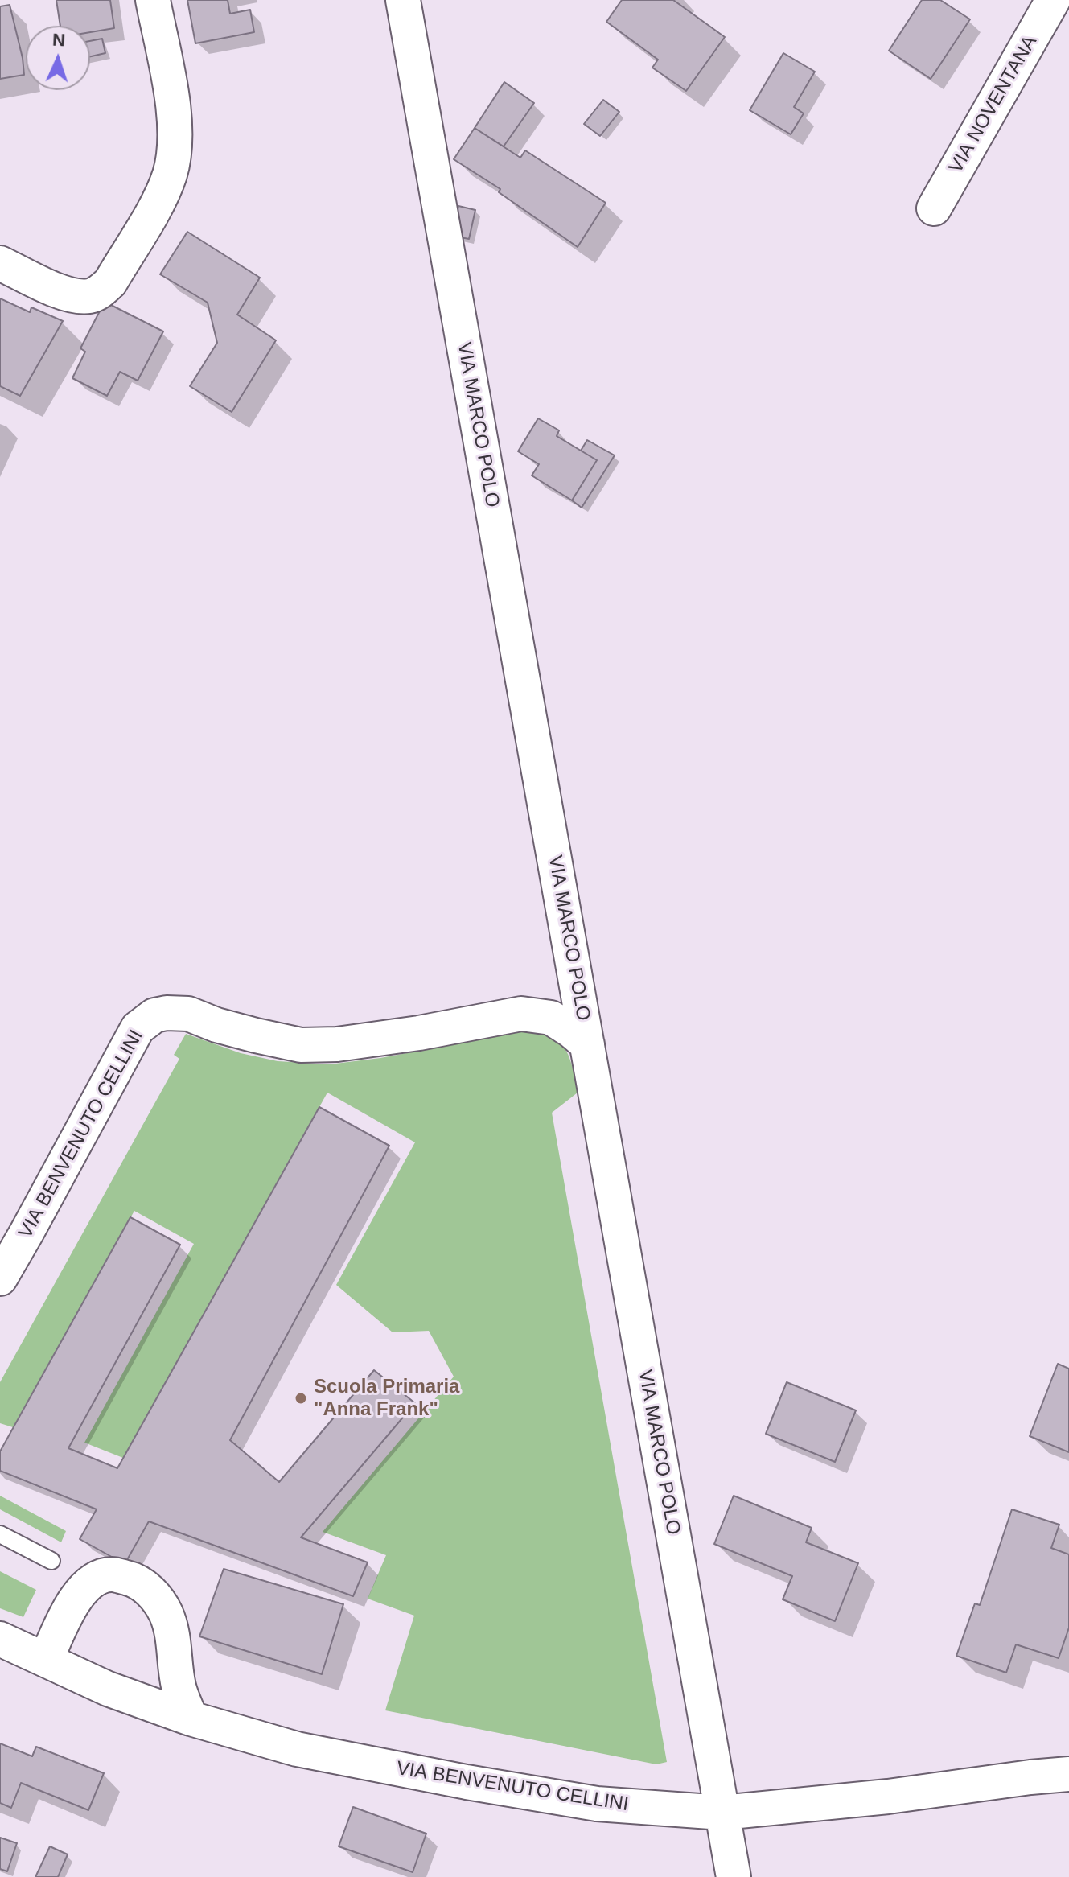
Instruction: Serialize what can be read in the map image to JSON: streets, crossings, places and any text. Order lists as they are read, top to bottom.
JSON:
{
  "streets": {
    "street": ["VIA NOVENTANA", "VIA MARCO POLO", "VIA BENVENUTO CELLINI"]
  },
  "crossings": [
    ["VIA MARCO POLO", "VIA BENVENUTO CELLINI"]
  ],
  "places": ["Scuola Primaria \"Anna Frank\""],
  "north": "top"
}
